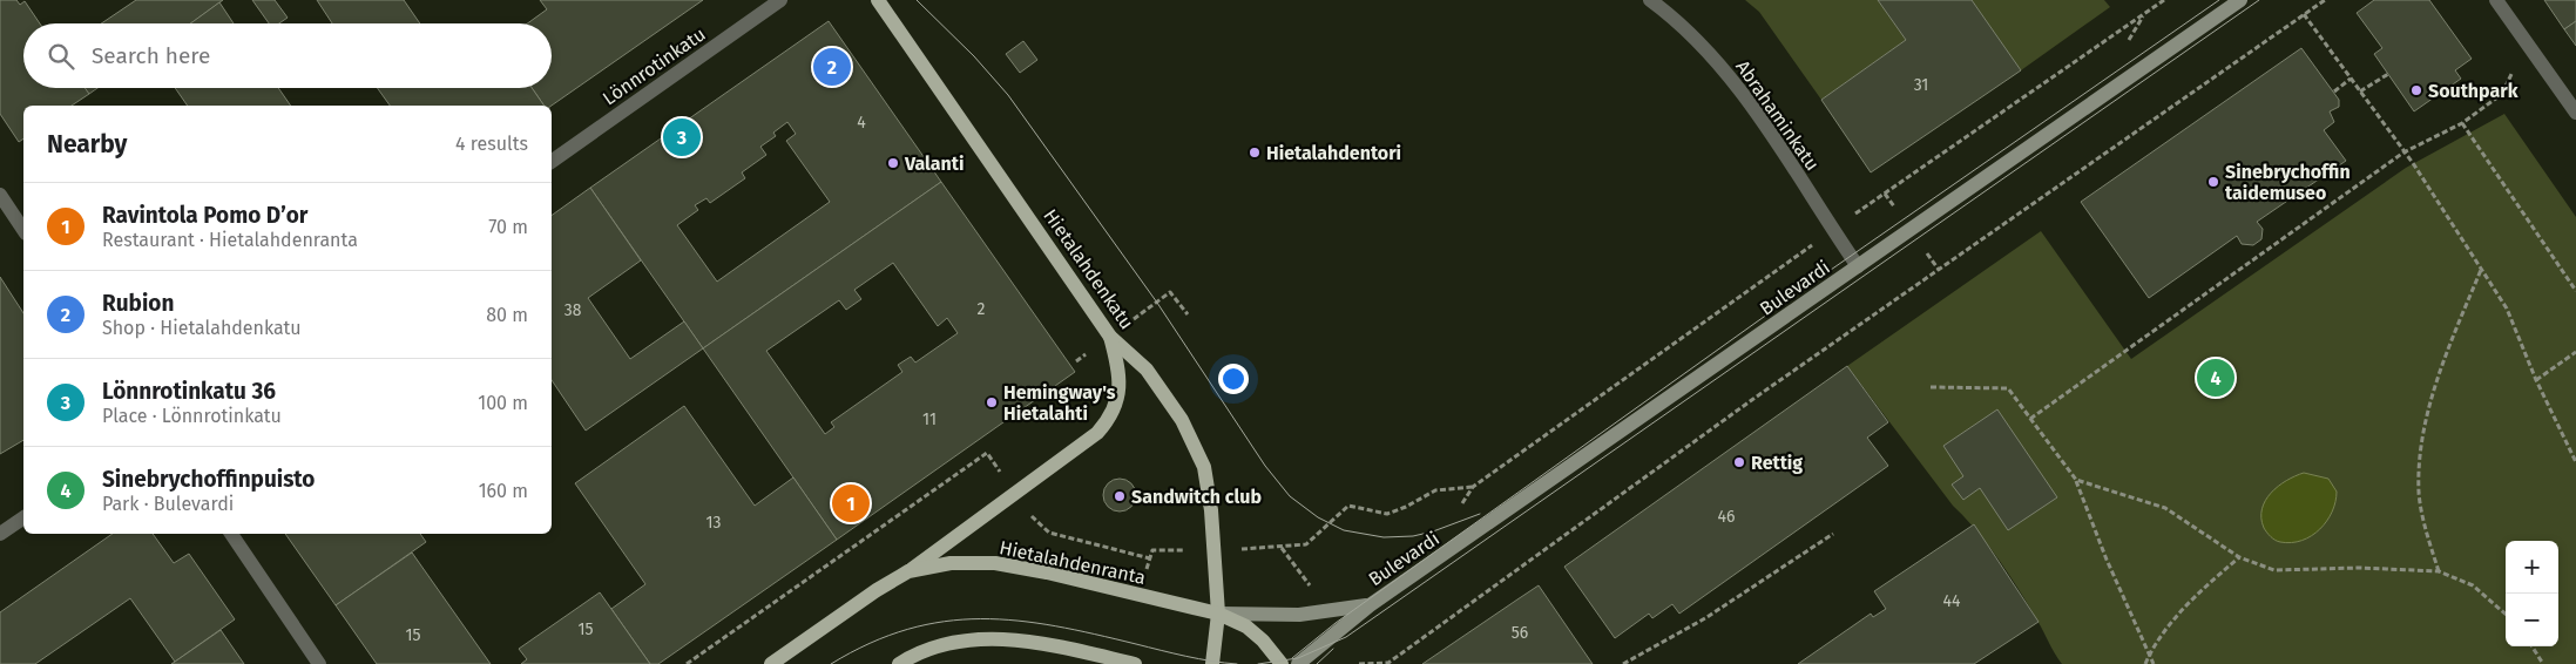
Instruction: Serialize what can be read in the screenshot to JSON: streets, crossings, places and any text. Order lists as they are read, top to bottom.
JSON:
{
  "streets": {
    "main road": ["Hietalahdenkatu", "Hietalahdenranta"],
    "street": ["Lönnrotinkatu", "Abrahaminkatu", "Bulevardi"]
  },
  "crossings": [
    ["Abrahaminkatu", "Bulevardi"],
    ["Hietalahdenkatu", "Bulevardi"],
    ["Hietalahdenkatu", "Hietalahdenranta"],
    ["Bulevardi", "Hietalahdenranta"]
  ],
  "places": [
    "Southpark",
    "Hietalahdentori",
    "Valanti",
    "Sinebrychoffin taidemuseo",
    "Hemingway's Hietalahti",
    "Rettig",
    "Sandwitch club"
  ],
  "house_numbers": [
    "31",
    "4",
    "2",
    "38",
    "11",
    "46",
    "13",
    "44",
    "15",
    "56",
    "15"
  ],
  "page": {
    "search": "Search here",
    "pins": [
      "2",
      "3",
      "4",
      "1"
    ],
    "heading": ["Nearby", "4 results"],
    "list": [
      {
        "mark": "1",
        "name": "Ravintola Pomo D’or",
        "note": "Restaurant · Hietalahdenranta",
        "value": "70 m"
      },
      {
        "mark": "2",
        "name": "Rubion",
        "note": "Shop · Hietalahdenkatu",
        "value": "80 m"
      },
      {
        "mark": "3",
        "name": "Lönnrotinkatu 36",
        "note": "Place · Lönnrotinkatu",
        "value": "100 m"
      },
      {
        "mark": "4",
        "name": "Sinebrychoffinpuisto",
        "note": "Park · Bulevardi",
        "value": "160 m"
      }
    ],
    "map_buttons": ["+", "−"]
  }
}
